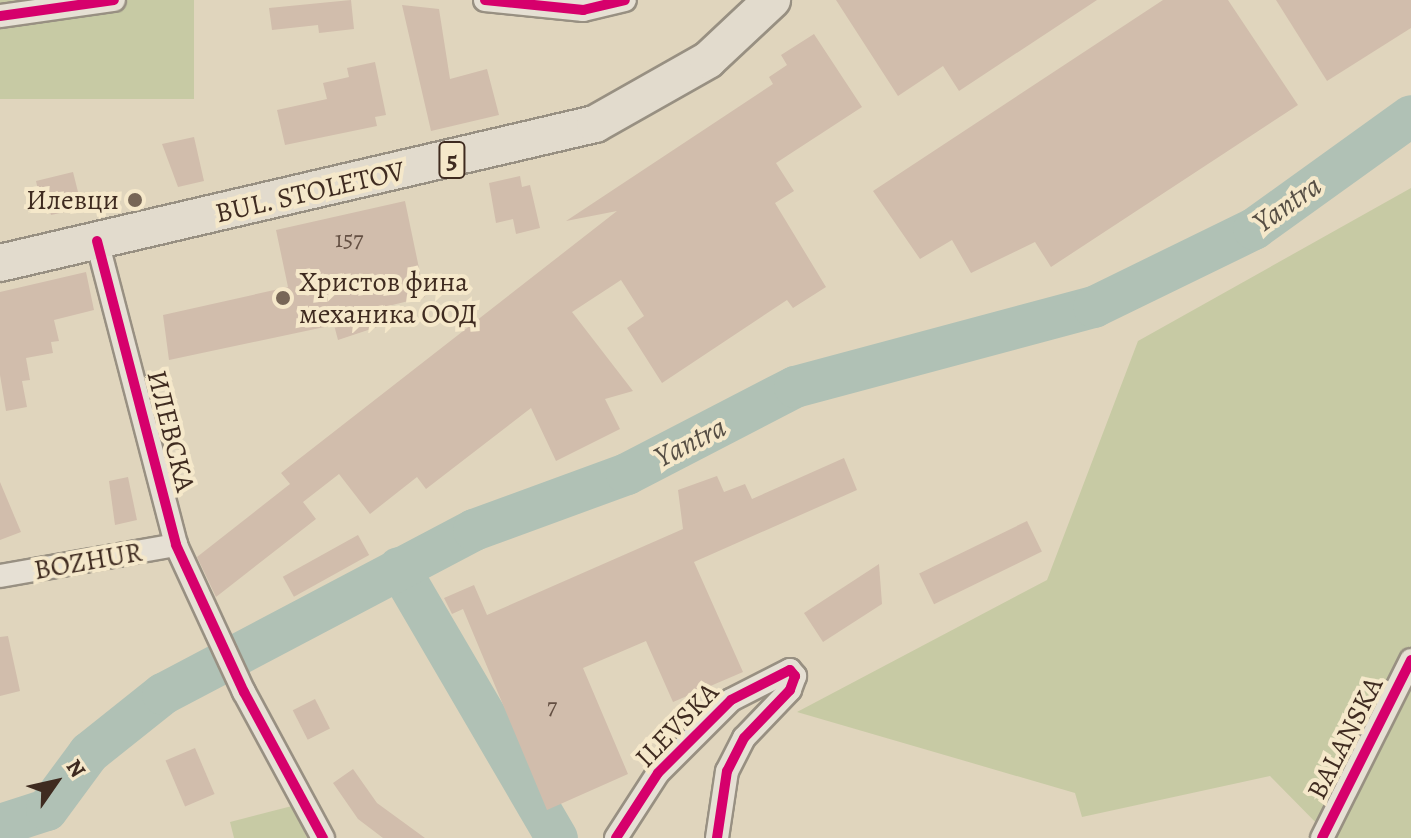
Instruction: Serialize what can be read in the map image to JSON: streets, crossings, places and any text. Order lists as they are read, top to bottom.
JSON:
{
  "streets": {
    "main road": ["5", "BUL. STOLETOV"],
    "street": [
      "ИЛЕВСКА",
      "BOZHUR",
      "ILEVSKA",
      "BALANSKA"
    ]
  },
  "crossings": [
    ["BUL. STOLETOV", "ИЛЕВСКА"],
    ["ИЛЕВСКА", "BOZHUR"]
  ],
  "water": ["Yantra"],
  "places": ["Илевци", "Христов фина механика ООД"],
  "house_numbers": ["157", "7"],
  "north": "top right"
}
